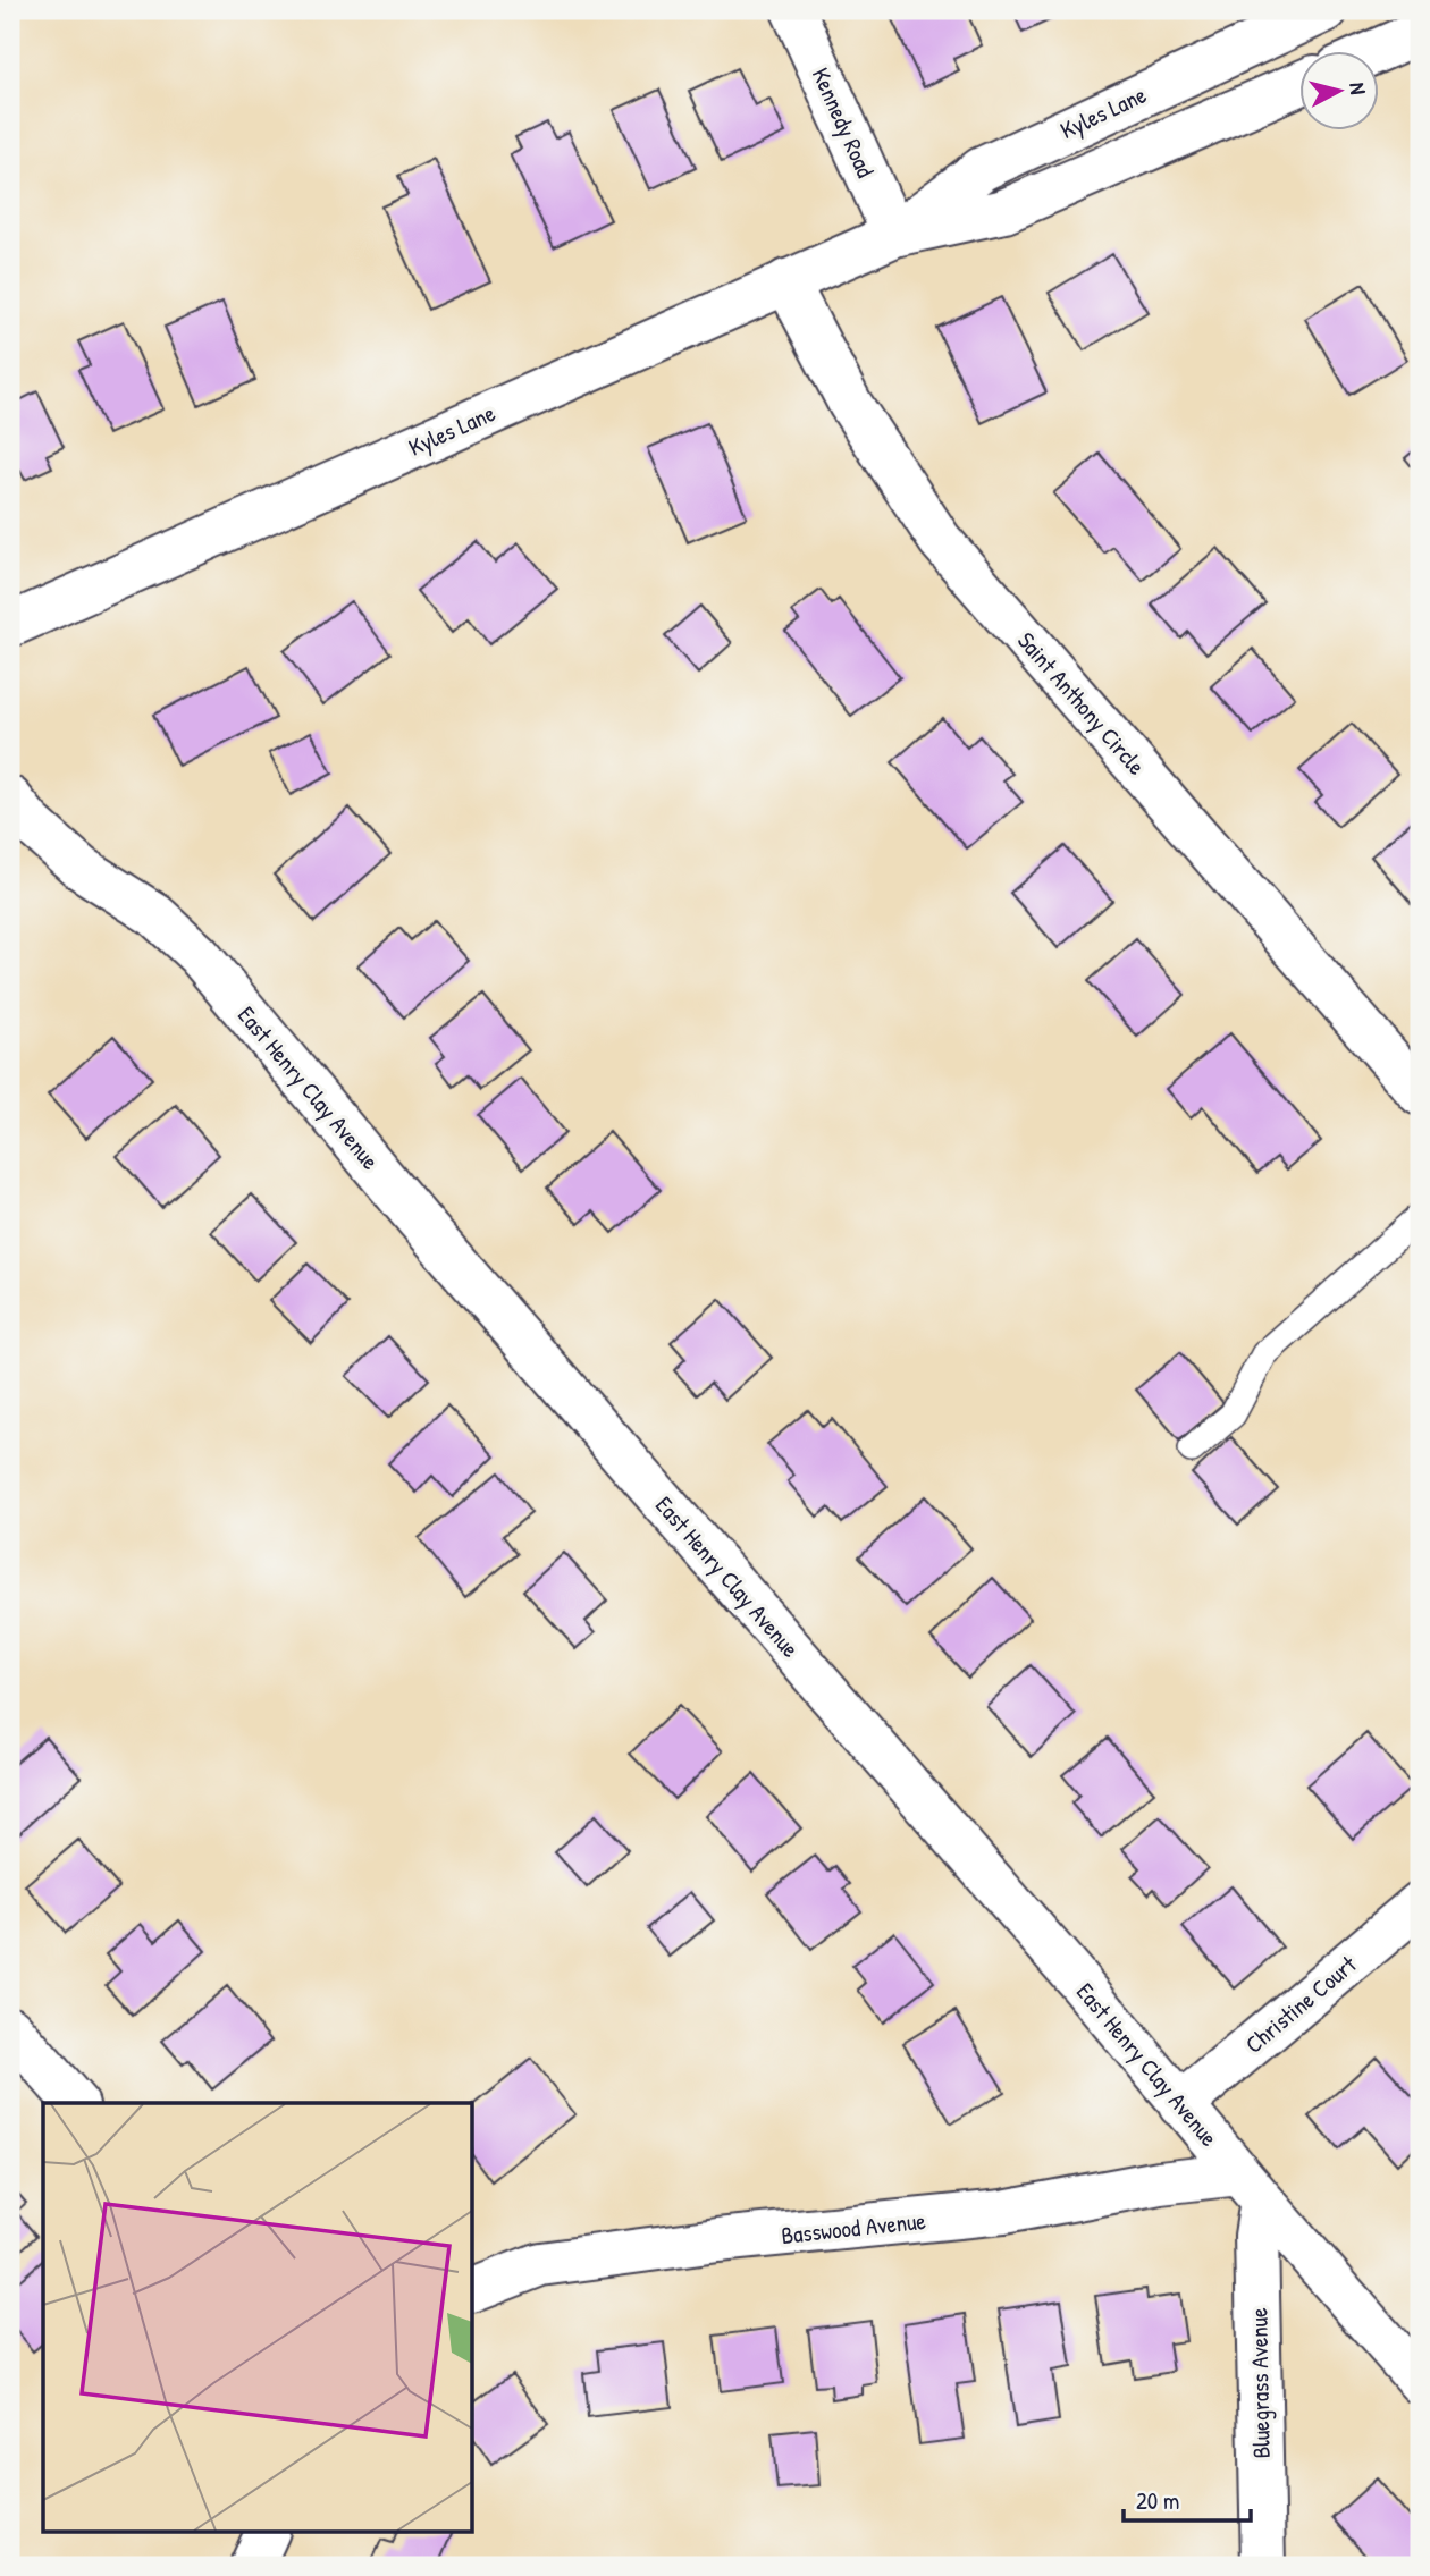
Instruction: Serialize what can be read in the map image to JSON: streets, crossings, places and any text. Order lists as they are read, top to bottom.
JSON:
{
  "streets": {
    "street": [
      "Kyles Lane",
      "Kennedy Road",
      "Saint Anthony Circle",
      "East Henry Clay Avenue",
      "Christine Court",
      "Basswood Avenue",
      "Bluegrass Avenue"
    ]
  },
  "crossings": [
    ["Kyles Lane", "Kennedy Road"],
    ["Kyles Lane", "Saint Anthony Circle"],
    ["East Henry Clay Avenue", "Christine Court"],
    ["East Henry Clay Avenue", "Basswood Avenue"],
    ["East Henry Clay Avenue", "Bluegrass Avenue"],
    ["Basswood Avenue", "Bluegrass Avenue"]
  ],
  "scale_bar": "20 m",
  "north": "right"
}
